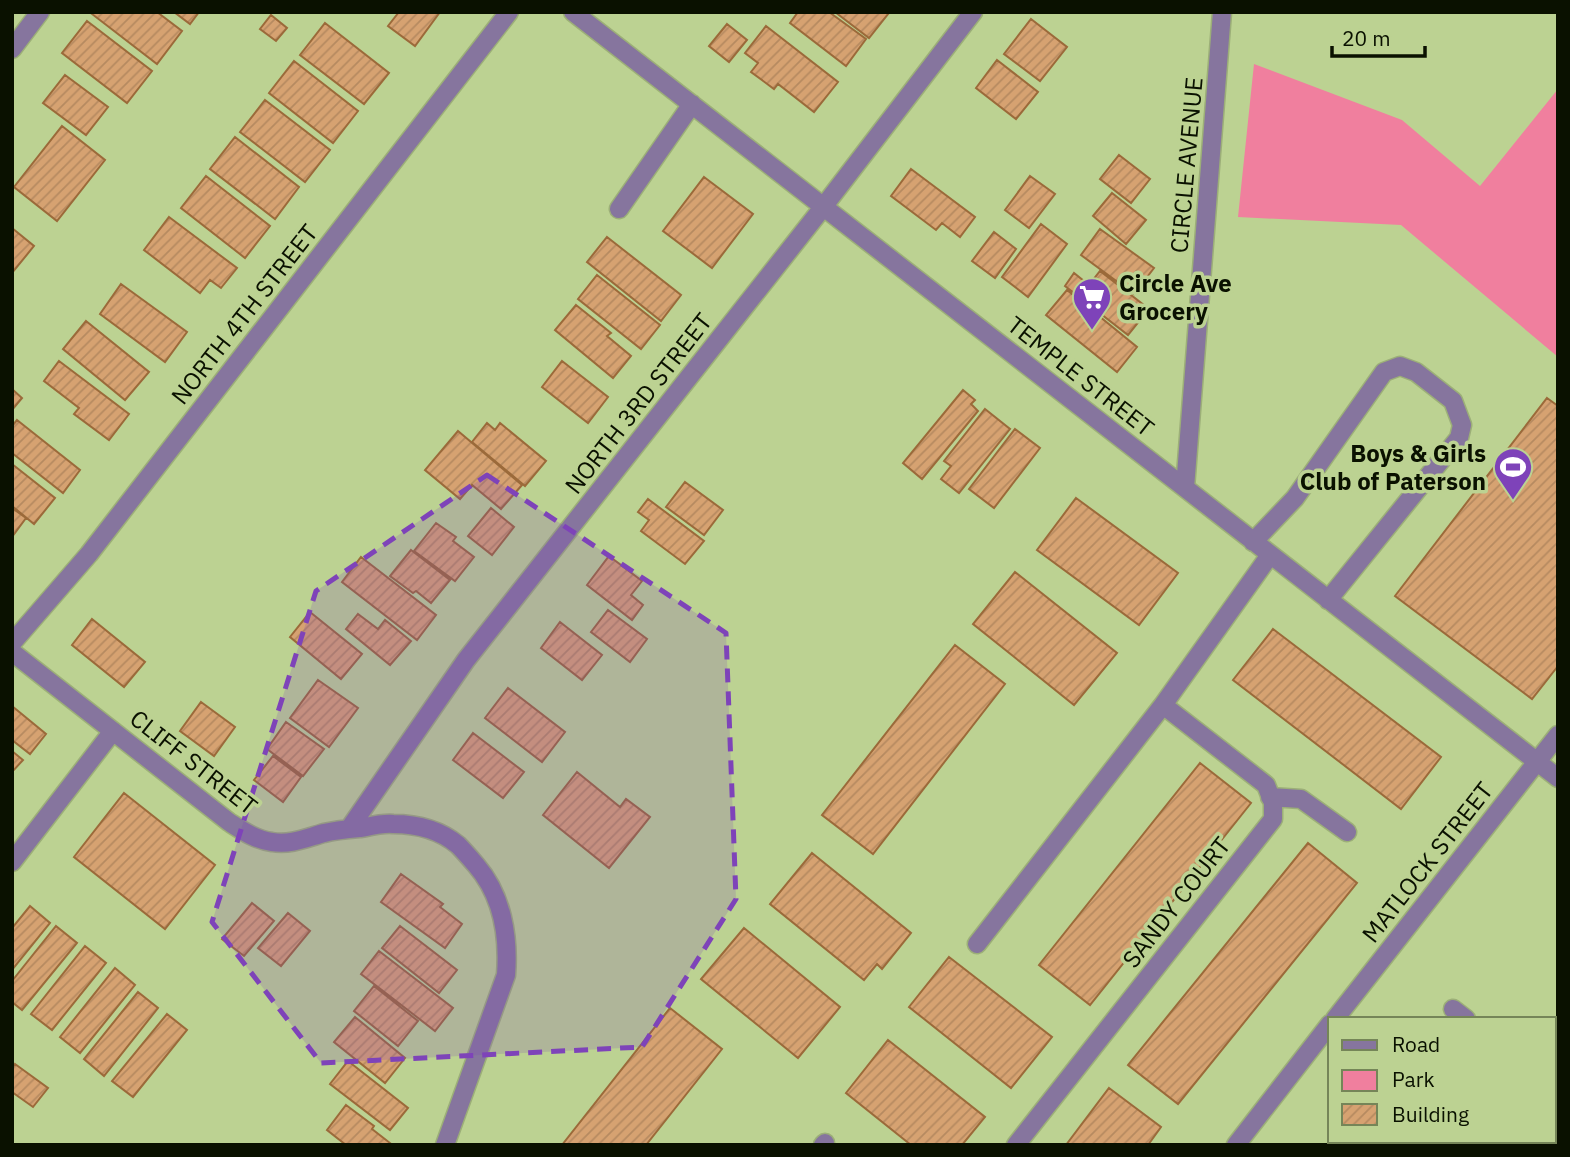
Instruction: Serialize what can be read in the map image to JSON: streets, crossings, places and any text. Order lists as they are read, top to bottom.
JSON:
{
  "streets": {
    "street": [
      "CIRCLE AVENUE",
      "NORTH 4TH STREET",
      "TEMPLE STREET",
      "NORTH 3RD STREET",
      "CLIFF STREET",
      "MATLOCK STREET",
      "SANDY COURT"
    ]
  },
  "crossings": [
    ["CIRCLE AVENUE", "TEMPLE STREET"],
    ["TEMPLE STREET", "NORTH 3RD STREET"],
    ["TEMPLE STREET", "MATLOCK STREET"],
    ["NORTH 3RD STREET", "CLIFF STREET"]
  ],
  "places": {
    "supermarket": ["Circle Ave Grocery"],
    "sports": ["Boys & Girls Club of Paterson"]
  },
  "legend": ["Road", "Park", "Building"],
  "scale_bar": "20 m"
}
